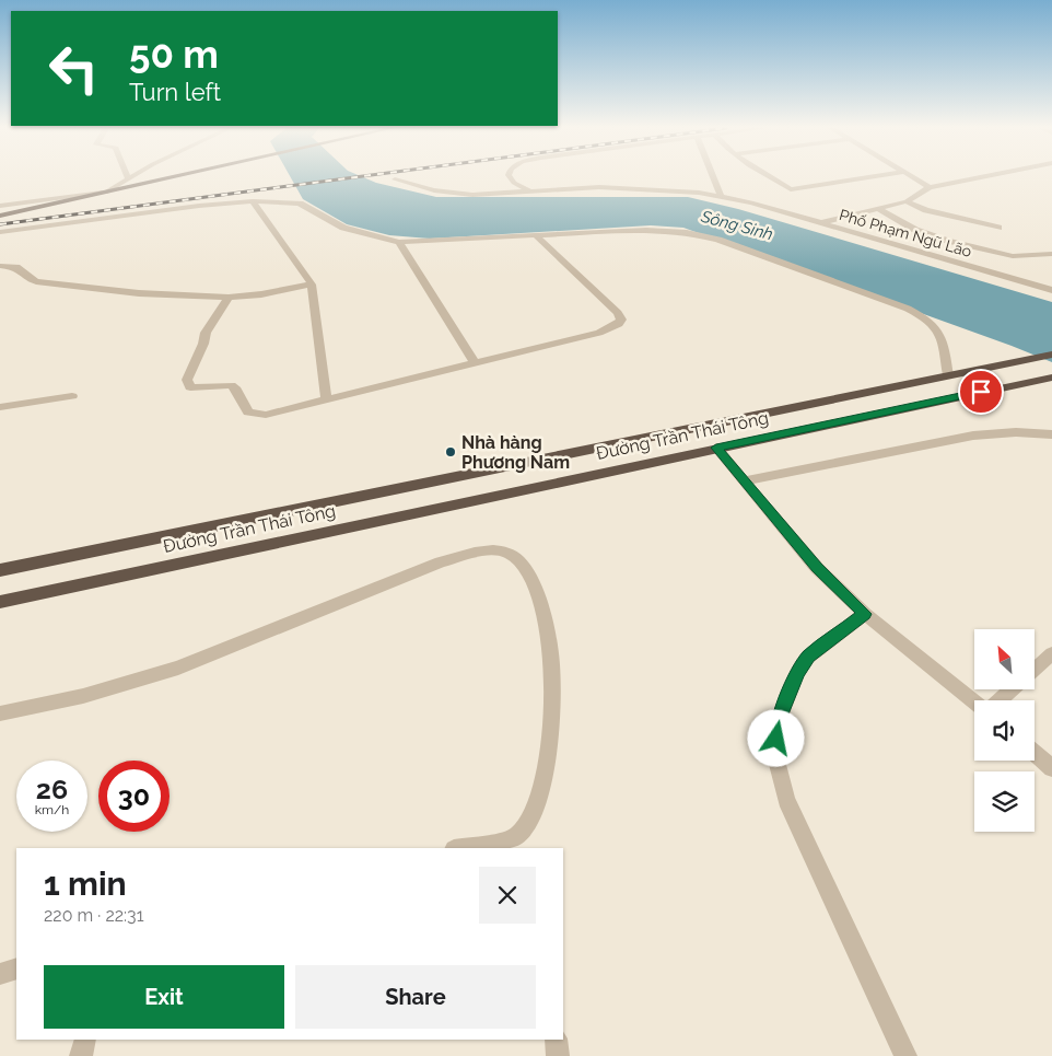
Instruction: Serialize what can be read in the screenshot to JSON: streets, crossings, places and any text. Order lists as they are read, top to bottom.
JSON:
{
  "streets": {
    "highway": ["Đường Trần Thái Tông"],
    "street": ["Phố Phạm Ngũ Lão"]
  },
  "water": ["Sông Sinh"],
  "places": ["Nhà hàng Phương Nam"],
  "north": "top left",
  "page": {
    "turn": ["50 m", "Turn left"],
    "speed": "26 km/h",
    "limit": "30",
    "heading": ["1 min", "220 m · 22:31"],
    "buttons": ["Exit", "Share"]
  }
}
